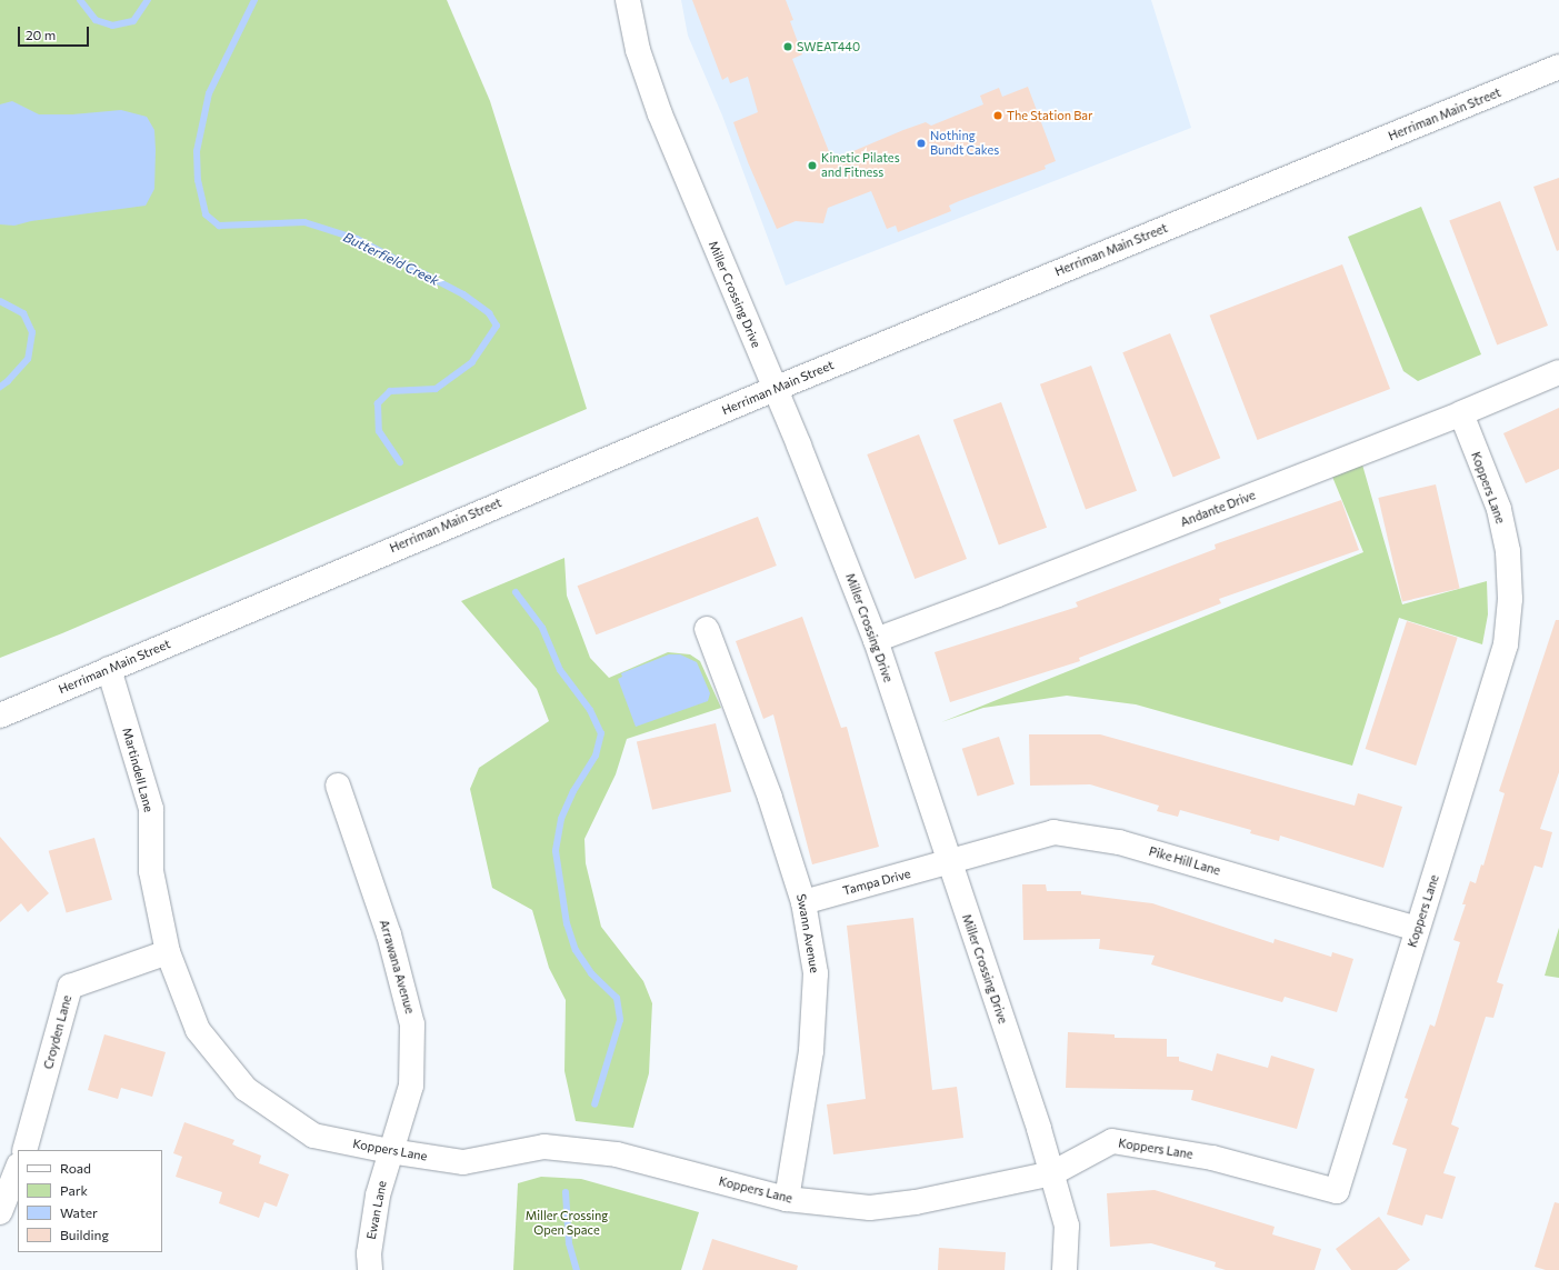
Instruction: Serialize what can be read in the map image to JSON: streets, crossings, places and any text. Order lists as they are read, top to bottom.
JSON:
{
  "streets": {
    "street": [
      "Herriman Main Street",
      "Miller Crossing Drive",
      "Koppers Lane",
      "Andante Drive",
      "Martindell Lane",
      "Pike Hill Lane",
      "Tampa Drive",
      "Swann Avenue",
      "Arrawana Avenue",
      "Croyden Lane",
      "Ewan Lane"
    ]
  },
  "crossings": [
    ["Herriman Main Street", "Miller Crossing Drive"],
    ["Herriman Main Street", "Martindell Lane"],
    ["Miller Crossing Drive", "Koppers Lane"],
    ["Miller Crossing Drive", "Andante Drive"],
    ["Miller Crossing Drive", "Pike Hill Lane"],
    ["Miller Crossing Drive", "Tampa Drive"],
    ["Koppers Lane", "Andante Drive"],
    ["Koppers Lane", "Martindell Lane"],
    ["Koppers Lane", "Pike Hill Lane"],
    ["Koppers Lane", "Swann Avenue"],
    ["Koppers Lane", "Arrawana Avenue"],
    ["Koppers Lane", "Croyden Lane"],
    ["Koppers Lane", "Ewan Lane"],
    ["Martindell Lane", "Croyden Lane"],
    ["Pike Hill Lane", "Tampa Drive"],
    ["Tampa Drive", "Swann Avenue"],
    ["Arrawana Avenue", "Ewan Lane"]
  ],
  "water": ["Butterfield Creek"],
  "parks": ["Miller Crossing Open Space"],
  "places": [
    "SWEAT440",
    "The Station Bar",
    "Nothing Bundt Cakes",
    "Kinetic Pilates and Fitness"
  ],
  "legend": [
    "Road",
    "Park",
    "Water",
    "Building"
  ],
  "scale_bar": "20 m"
}
